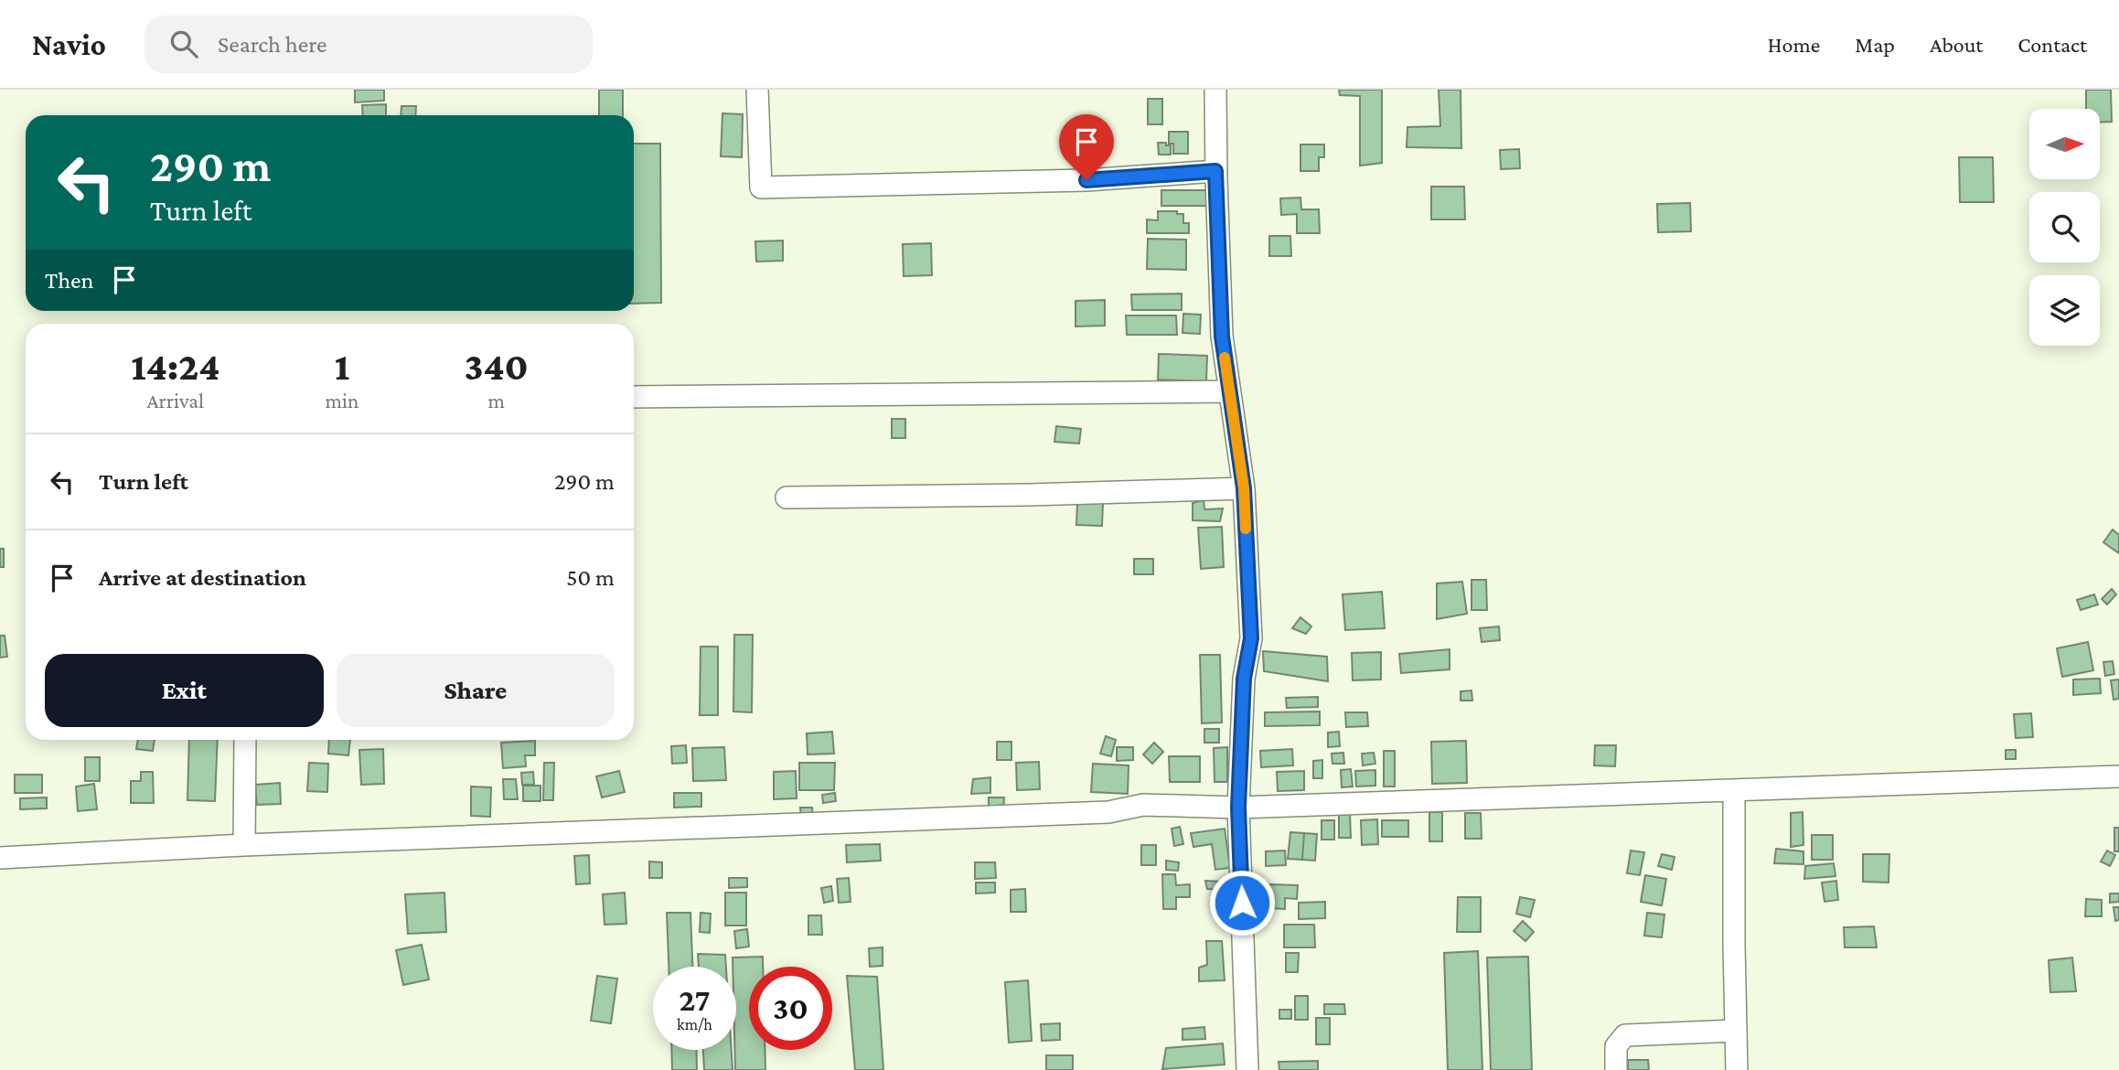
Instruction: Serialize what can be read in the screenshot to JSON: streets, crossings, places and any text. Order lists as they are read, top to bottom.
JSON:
{
  "north": "right",
  "page": {
    "header": "Navio",
    "search": "Search here",
    "nav": [
      "Home",
      "Map",
      "About",
      "Contact"
    ],
    "turn": ["290 m", "Turn left"],
    "then": "Then",
    "eta": [
      "14:24",
      "Arrival",
      "1",
      "min",
      "340",
      "m"
    ],
    "list": [
      {
        "name": "Turn left",
        "value": "290 m"
      },
      {
        "name": "Arrive at destination",
        "value": "50 m"
      }
    ],
    "buttons": ["Exit", "Share"],
    "speed": "27 km/h",
    "limit": "30"
  }
}
